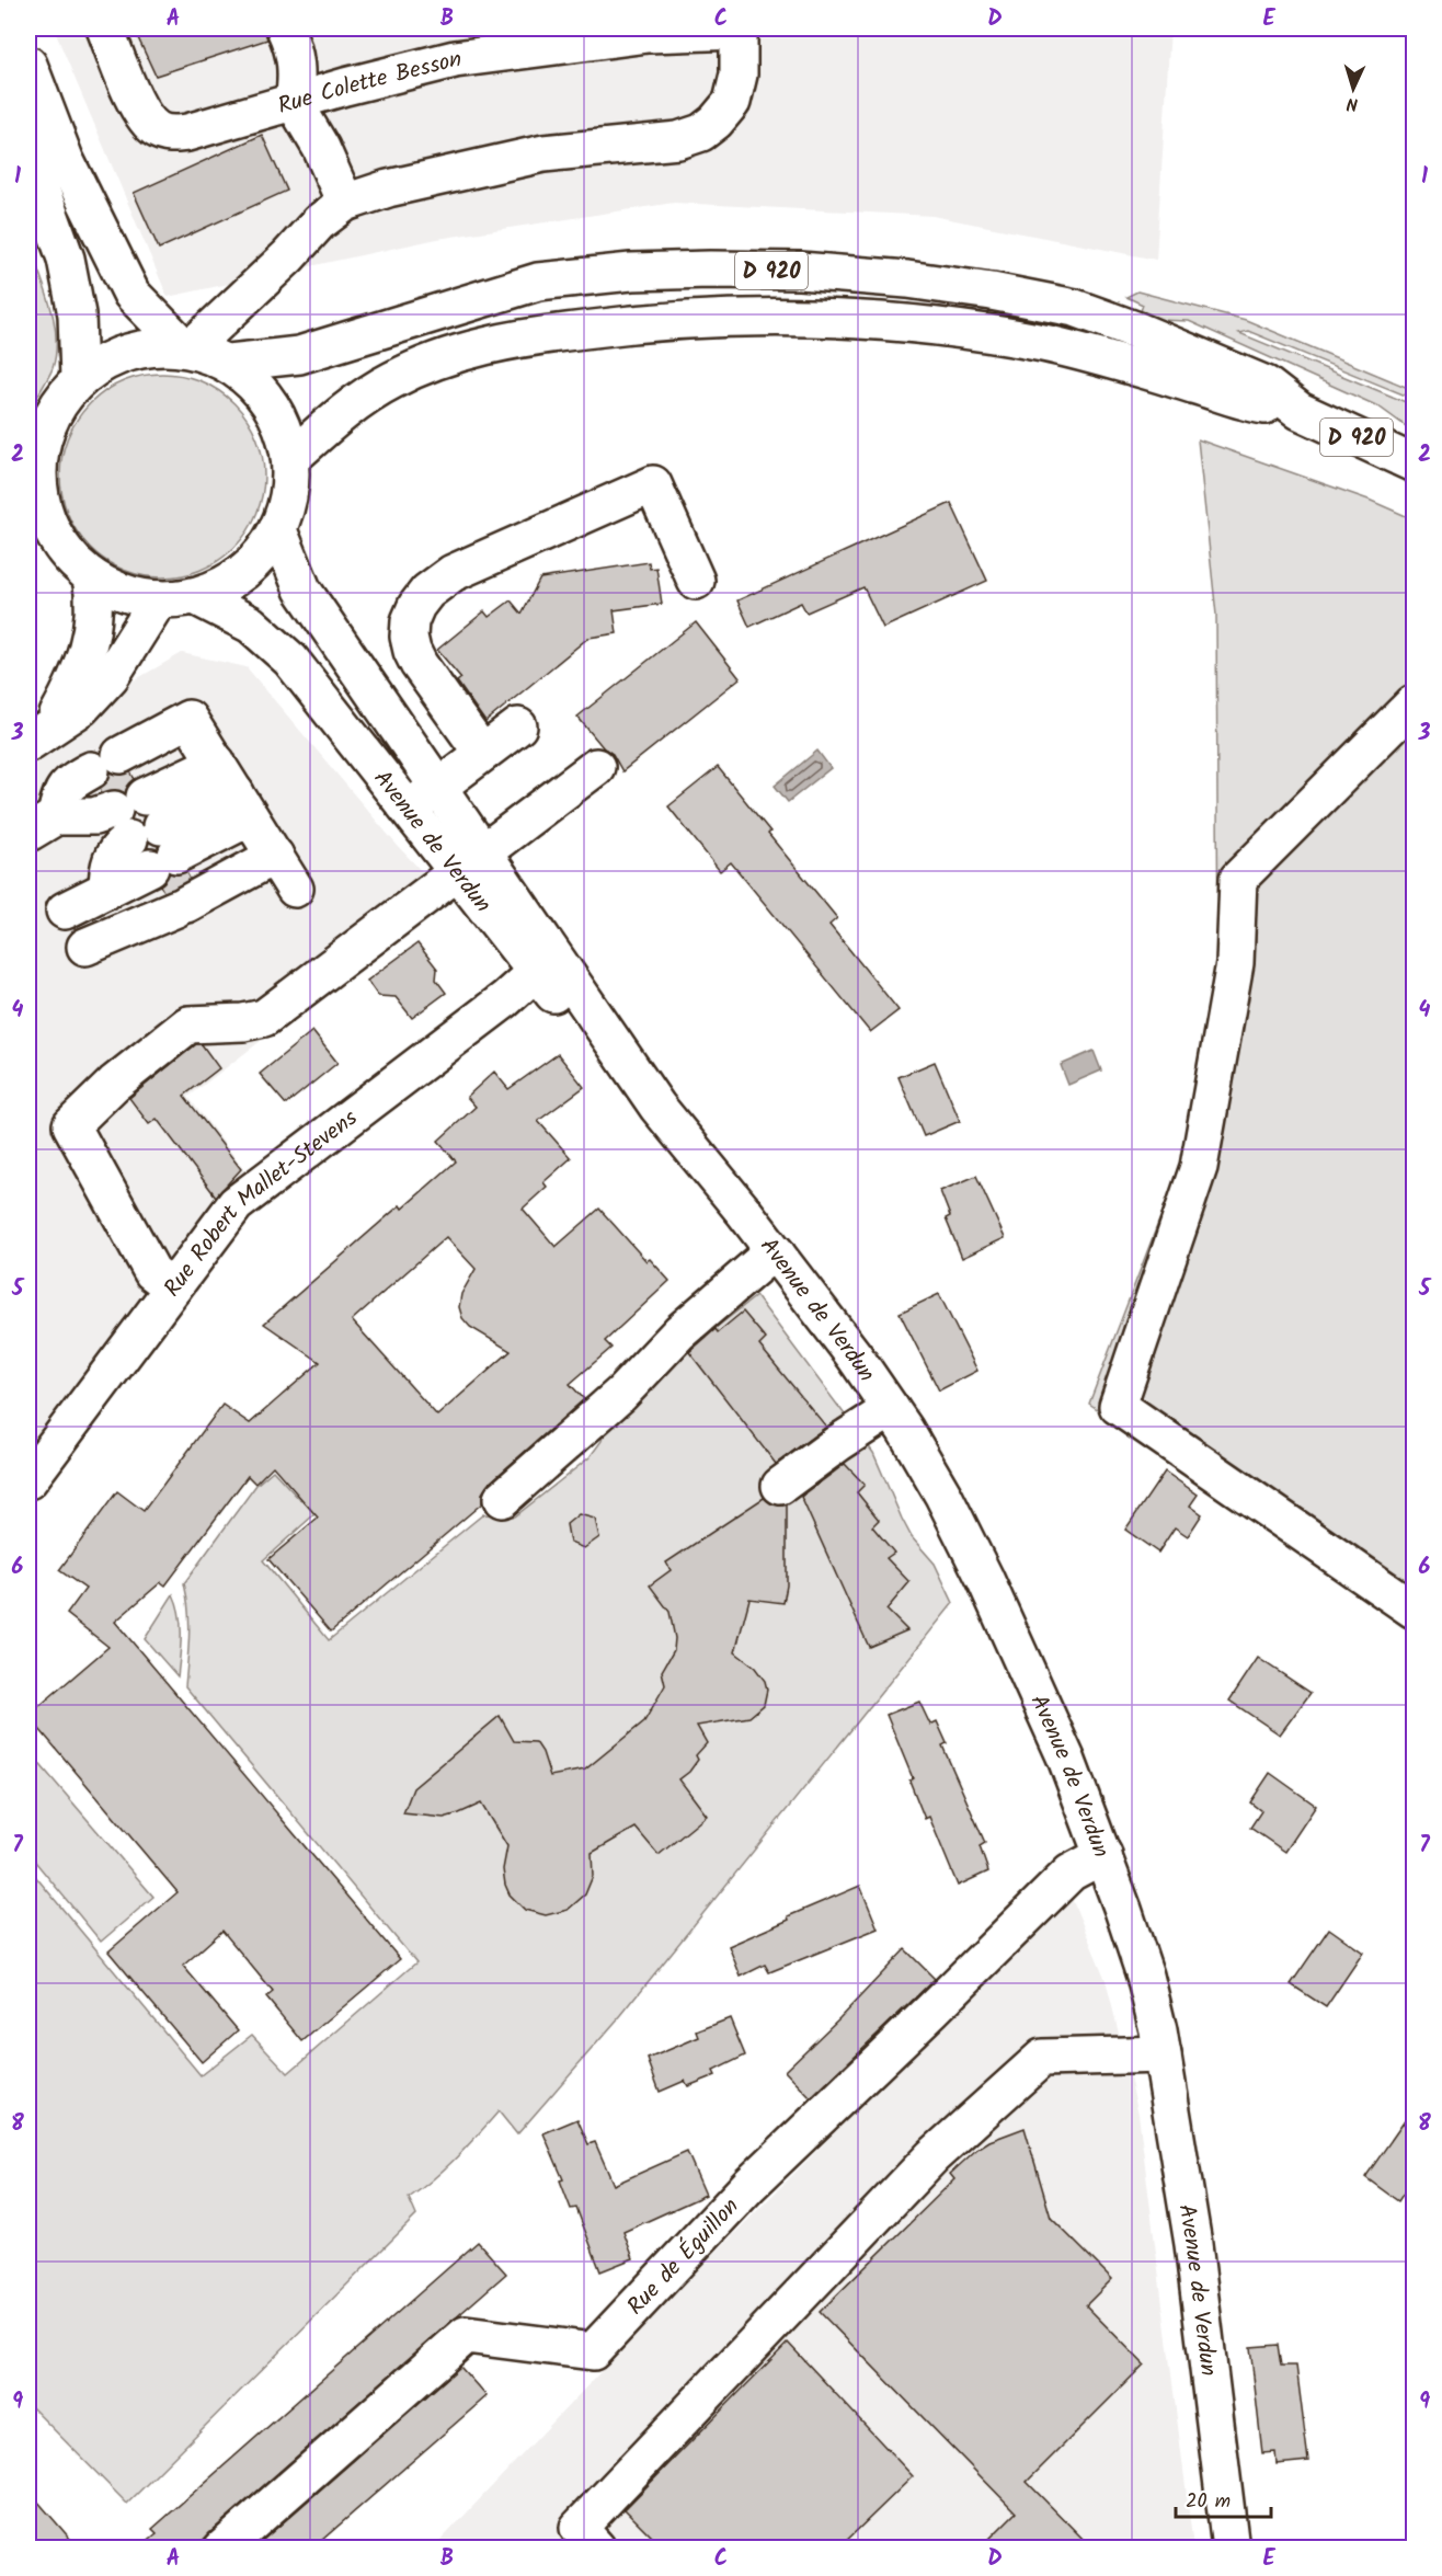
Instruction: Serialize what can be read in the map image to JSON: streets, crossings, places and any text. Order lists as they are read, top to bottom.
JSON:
{
  "streets": {
    "main road": [
      "Rue Colette Besson",
      "D 920",
      "Avenue de Verdun",
      "Rue Robert Mallet-Stevens",
      "Rue de Éguillon"
    ]
  },
  "crossings": [
    ["Avenue de Verdun", "Rue Robert Mallet-Stevens"],
    ["Avenue de Verdun", "Rue de Éguillon"]
  ],
  "scale_bar": "20 m",
  "north": "bottom",
  "grid": {
    "columns": [
      "A",
      "B",
      "C",
      "D",
      "E"
    ],
    "rows": [
      "1",
      "2",
      "3",
      "4",
      "5",
      "6",
      "7",
      "8",
      "9"
    ]
  }
}
